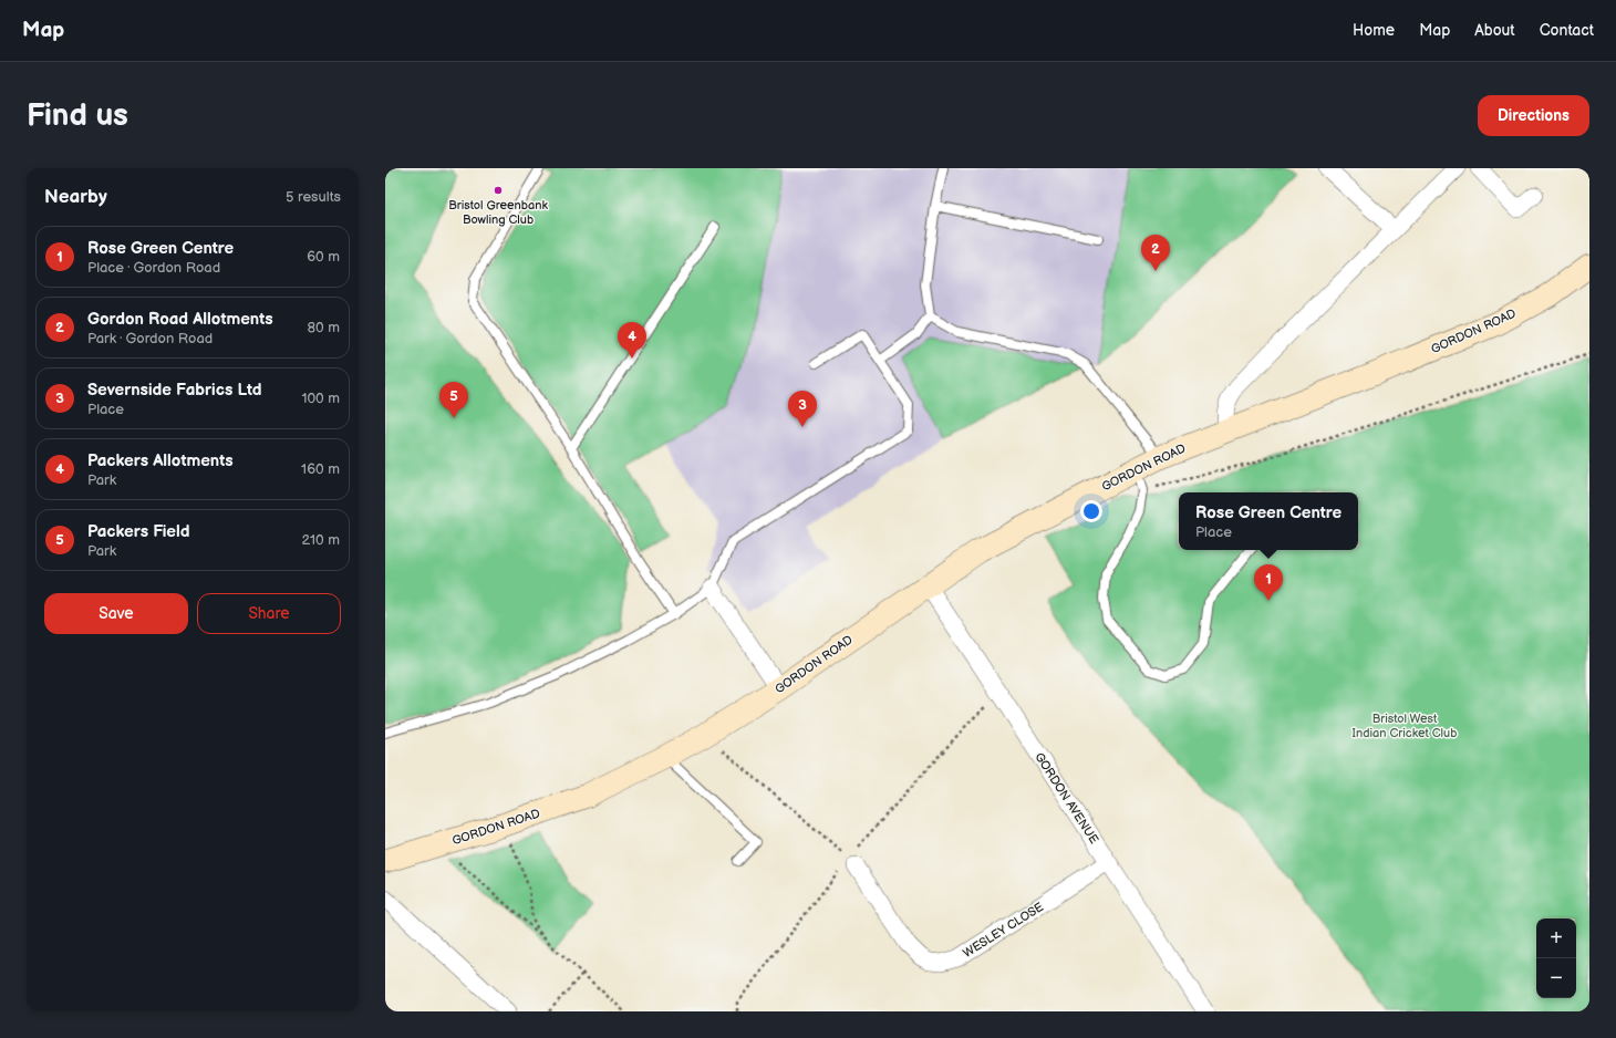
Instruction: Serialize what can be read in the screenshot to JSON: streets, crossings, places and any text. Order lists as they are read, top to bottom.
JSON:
{
  "streets": {
    "main road": ["GORDON ROAD"],
    "street": ["GORDON AVENUE", "WESLEY CLOSE"]
  },
  "crossings": [
    ["GORDON ROAD", "GORDON AVENUE"],
    ["GORDON AVENUE", "WESLEY CLOSE"]
  ],
  "parks": ["Bristol West Indian Cricket Club"],
  "places": ["Bristol Greenbank Bowling Club"],
  "page": {
    "header": "Map",
    "nav": [
      "Home",
      "Map",
      "About",
      "Contact"
    ],
    "buttons": [
      "Directions",
      ["Save", "Share"]
    ],
    "title": "Find us",
    "heading": ["Nearby", "5 results"],
    "list": [
      {
        "mark": "1",
        "name": "Rose Green Centre",
        "note": "Place · Gordon Road",
        "value": "60 m"
      },
      {
        "mark": "2",
        "name": "Gordon Road Allotments",
        "note": "Park · Gordon Road",
        "value": "80 m"
      },
      {
        "mark": "3",
        "name": "Severnside Fabrics Ltd",
        "note": "Place",
        "value": "100 m"
      },
      {
        "mark": "4",
        "name": "Packers Allotments",
        "note": "Park",
        "value": "160 m"
      },
      {
        "mark": "5",
        "name": "Packers Field",
        "note": "Park",
        "value": "210 m"
      }
    ],
    "pins": [
      "2",
      "4",
      "5",
      "3",
      "1"
    ],
    "popup": ["Rose Green Centre", "Place"],
    "map_buttons": ["+", "−"]
  }
}
